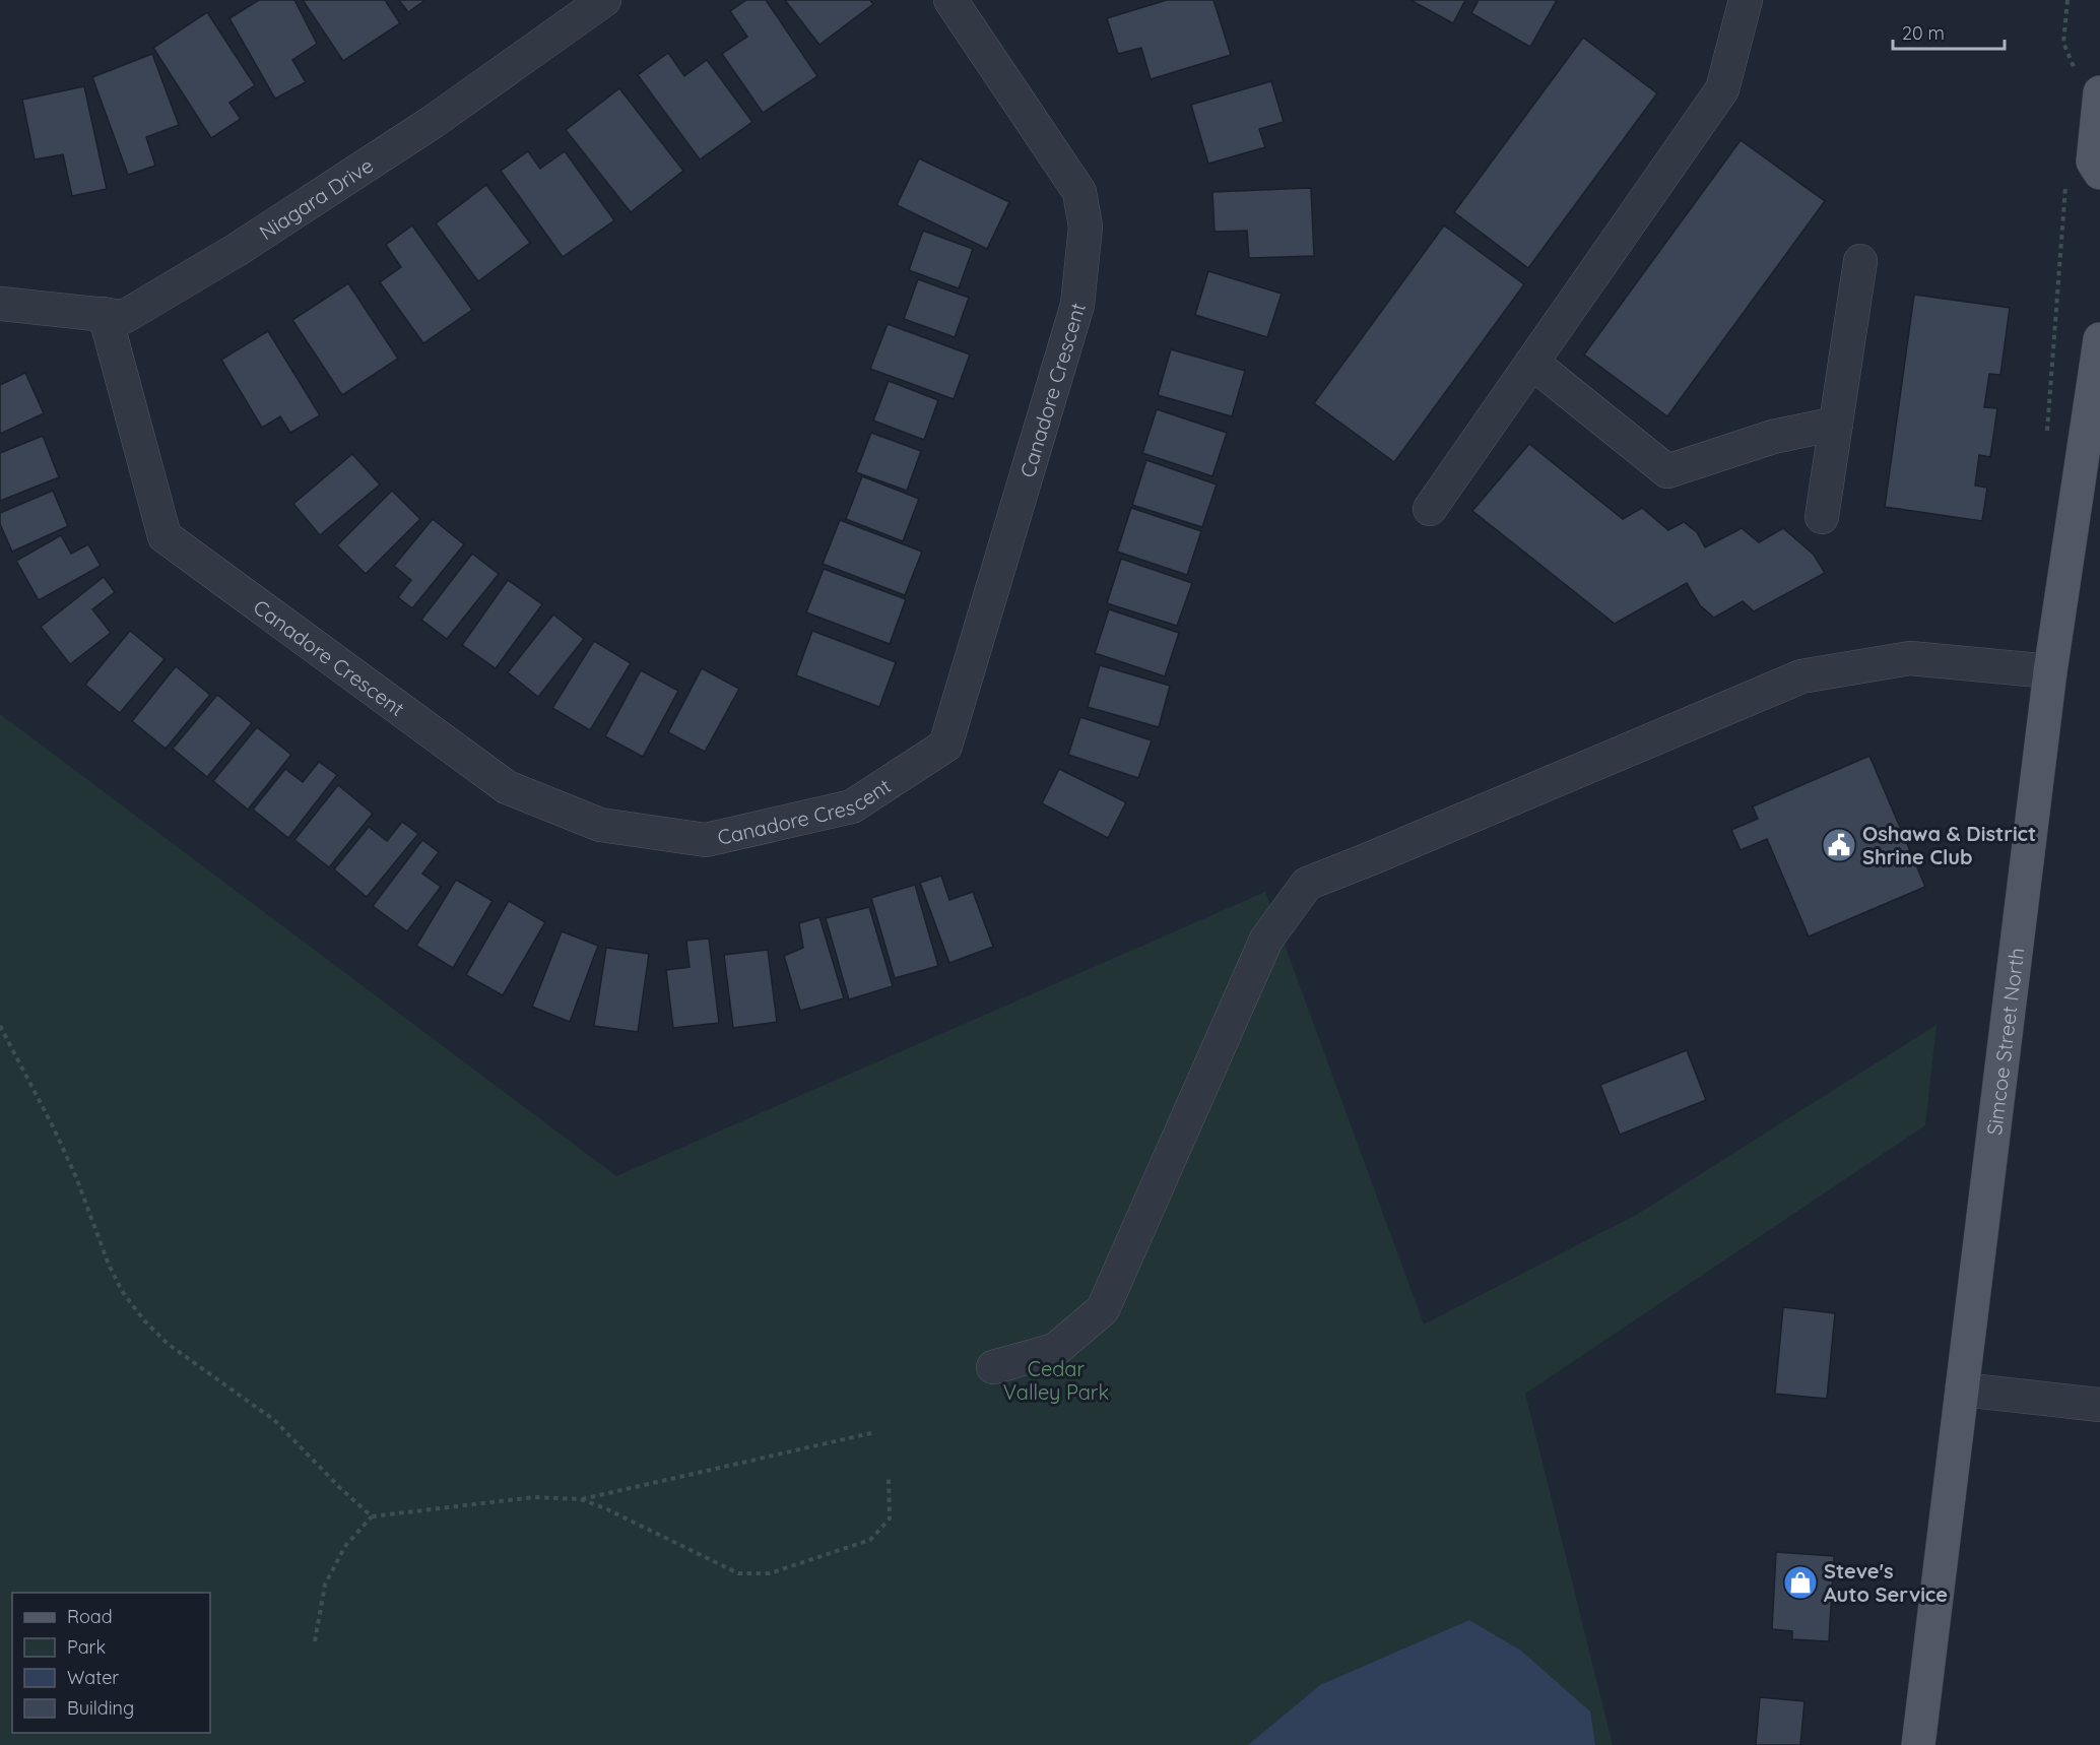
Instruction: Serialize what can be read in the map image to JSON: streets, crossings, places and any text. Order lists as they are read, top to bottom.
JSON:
{
  "streets": {
    "main road": ["Simcoe Street North"],
    "street": ["Niagara Drive", "Canadore Crescent"]
  },
  "crossings": [
    ["Niagara Drive", "Canadore Crescent"]
  ],
  "parks": ["Cedar Valley Park"],
  "places": {
    "public building": ["Oshawa & District Shrine Club"],
    "shop": ["Steve's Auto Service"]
  },
  "legend": [
    "Road",
    "Park",
    "Water",
    "Building"
  ],
  "scale_bar": "20 m"
}
